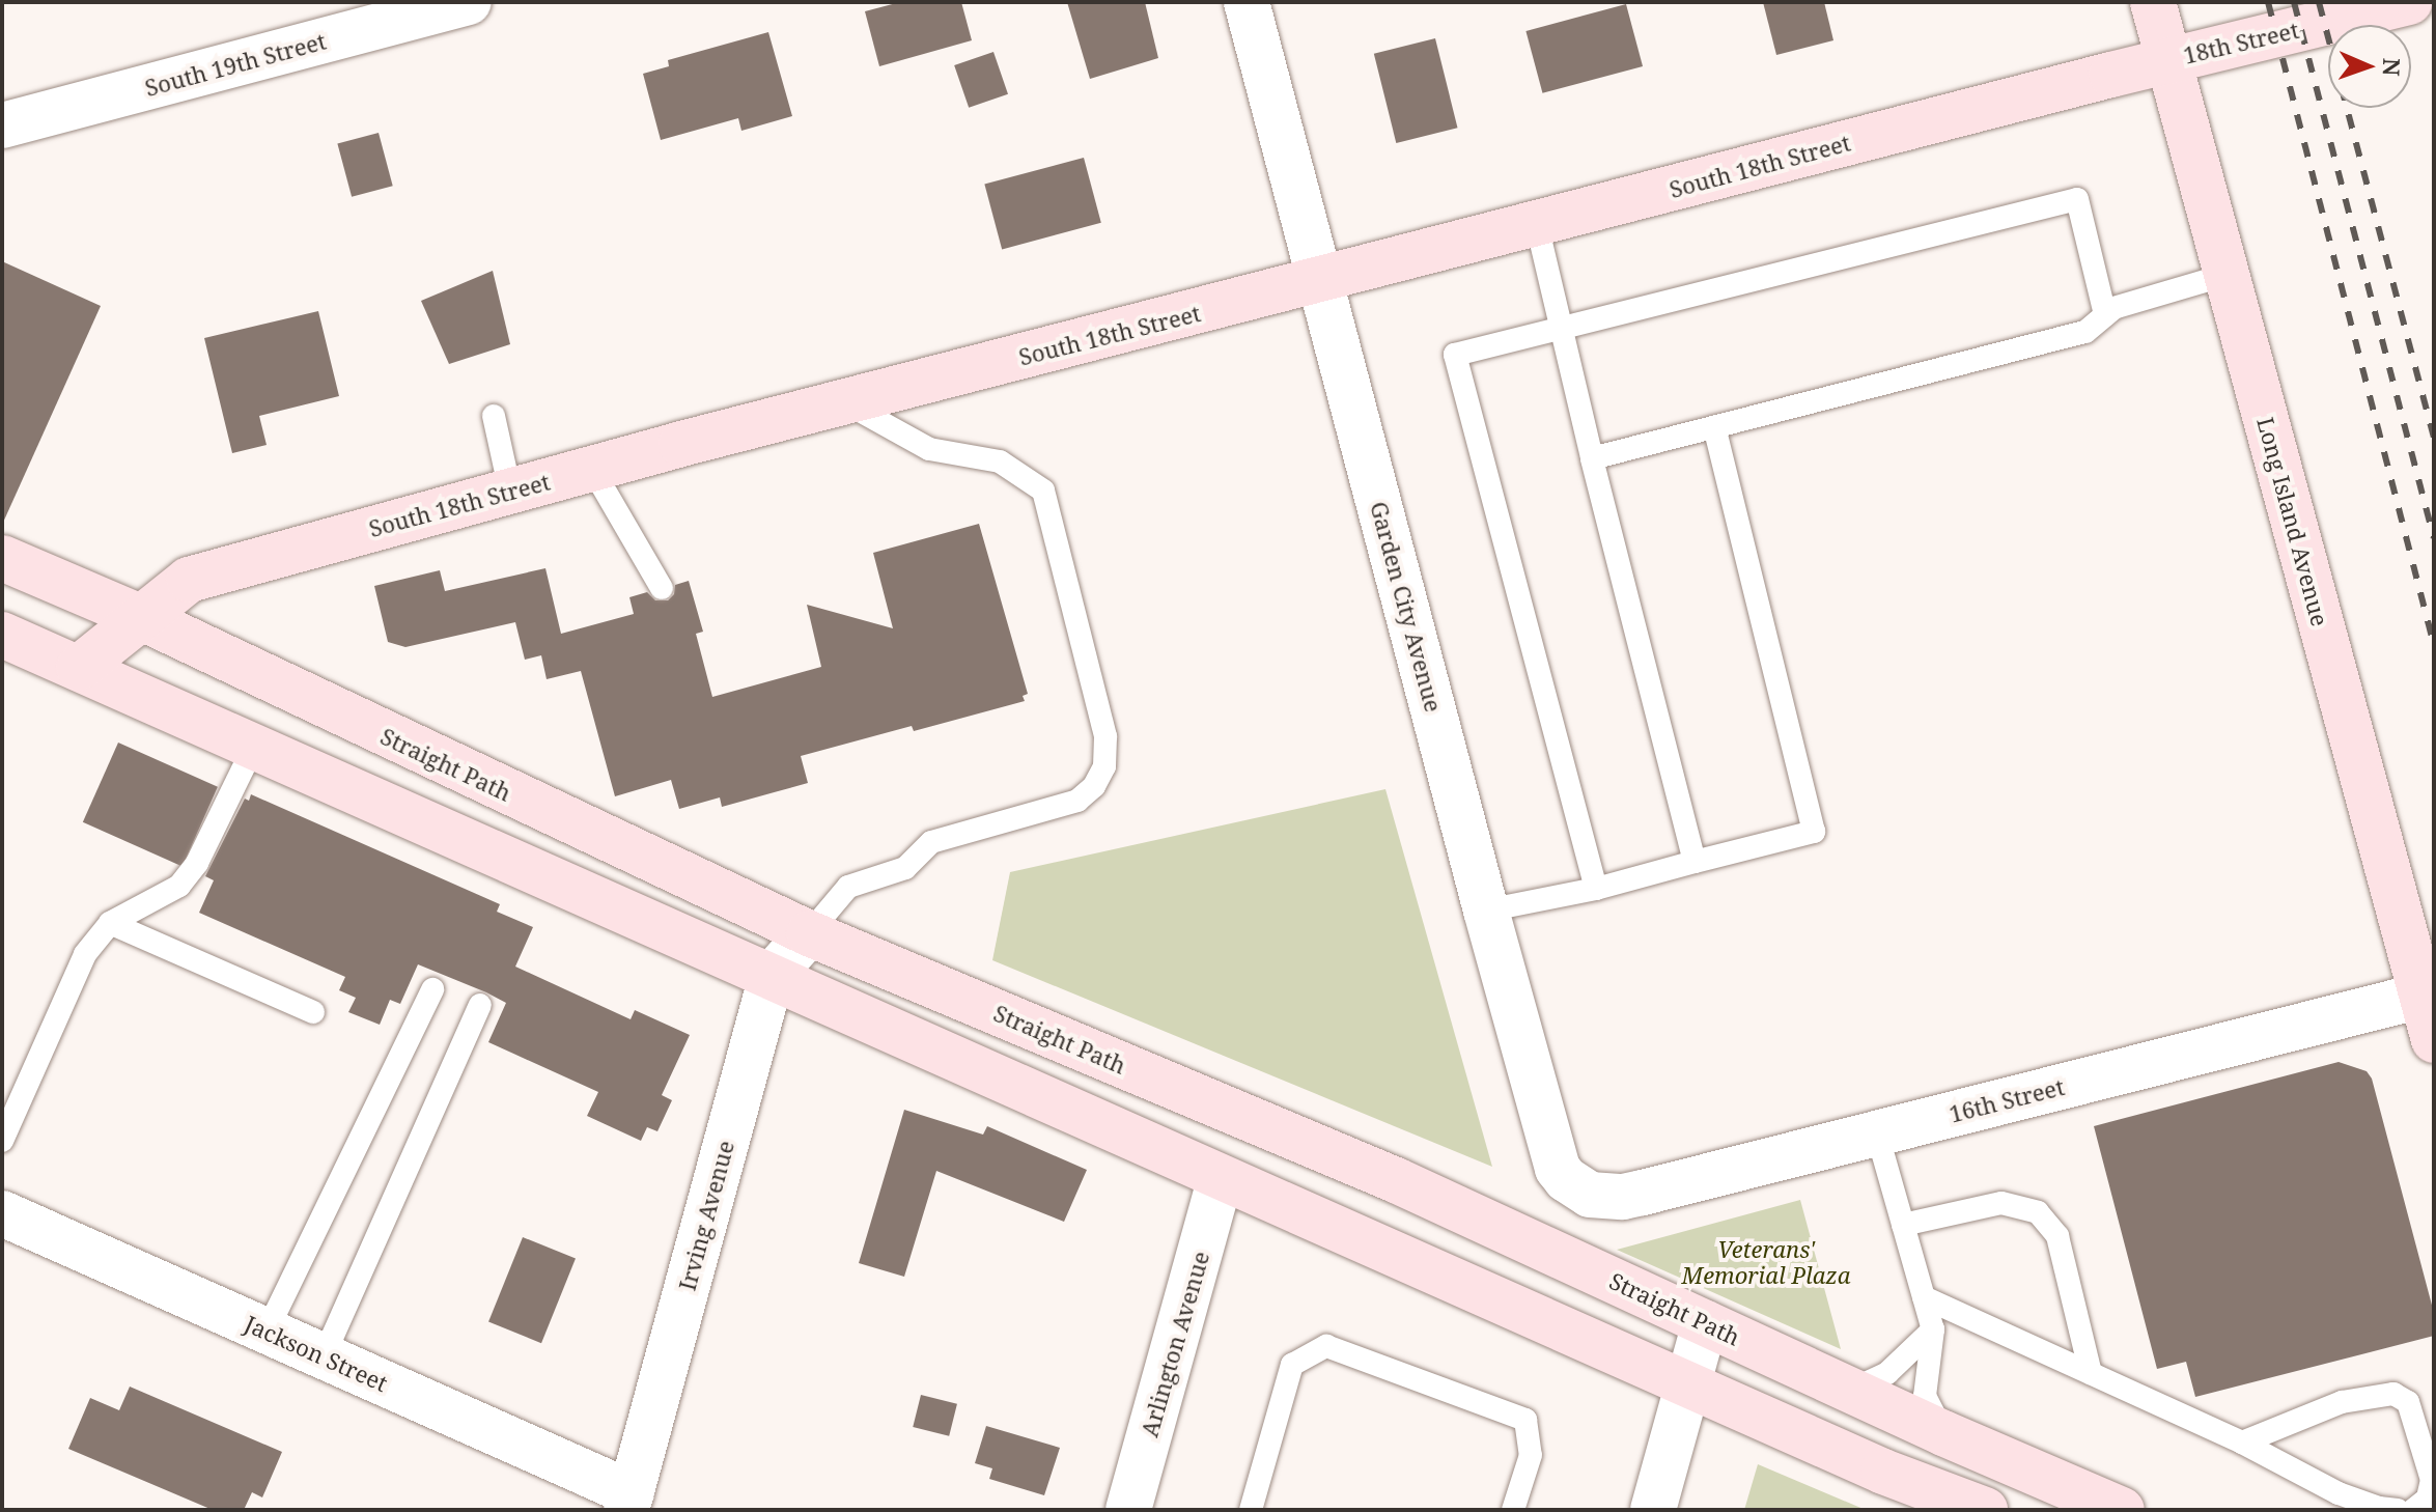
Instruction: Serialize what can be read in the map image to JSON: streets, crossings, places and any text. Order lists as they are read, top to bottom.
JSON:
{
  "streets": {
    "main road": [
      "18th Street",
      "South 18th Street",
      "Long Island Avenue",
      "Straight Path"
    ],
    "street": [
      "South 19th Street",
      "Garden City Avenue",
      "16th Street",
      "Irving Avenue",
      "Arlington Avenue",
      "Jackson Street"
    ]
  },
  "crossings": [
    ["18th Street", "South 18th Street"],
    ["18th Street", "Long Island Avenue"],
    ["South 18th Street", "Long Island Avenue"],
    ["South 18th Street", "Garden City Avenue"],
    ["South 18th Street", "Straight Path"],
    ["Long Island Avenue", "16th Street"],
    ["Garden City Avenue", "16th Street"],
    ["Straight Path", "Irving Avenue"],
    ["Irving Avenue", "Jackson Street"]
  ],
  "parks": ["Veterans' Memorial Plaza"],
  "north": "right"
}
